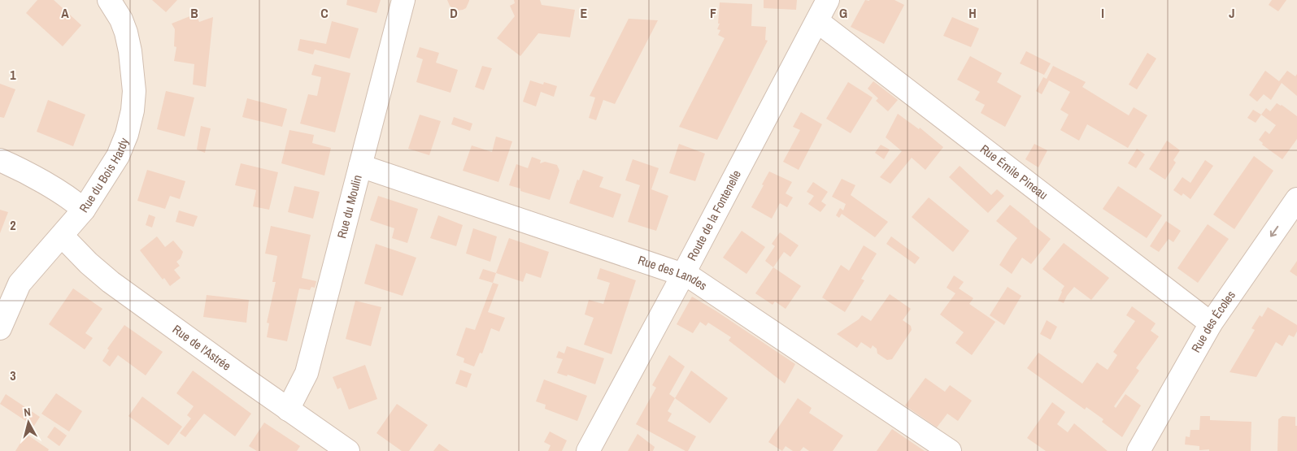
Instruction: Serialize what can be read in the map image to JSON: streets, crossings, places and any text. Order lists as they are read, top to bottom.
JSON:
{
  "streets": {
    "street": [
      "Rue Émile Pineau",
      "Rue du Bois Hardy",
      "Rue du Moulin",
      "Route de la Fontenelle",
      "Rue des Landes",
      "Rue des Écoles",
      "Rue de l'Astrée"
    ]
  },
  "crossings": [
    ["Rue Émile Pineau", "Route de la Fontenelle"],
    ["Rue Émile Pineau", "Rue des Écoles"],
    ["Rue du Bois Hardy", "Rue de l'Astrée"],
    ["Rue du Moulin", "Rue des Landes"],
    ["Rue du Moulin", "Rue de l'Astrée"],
    ["Route de la Fontenelle", "Rue des Landes"]
  ],
  "one_way": ["Rue des Écoles"],
  "north": "top",
  "grid": {
    "columns": [
      "A",
      "B",
      "C",
      "D",
      "E",
      "F",
      "G",
      "H",
      "I",
      "J"
    ],
    "rows": ["1", "2", "3"]
  }
}
